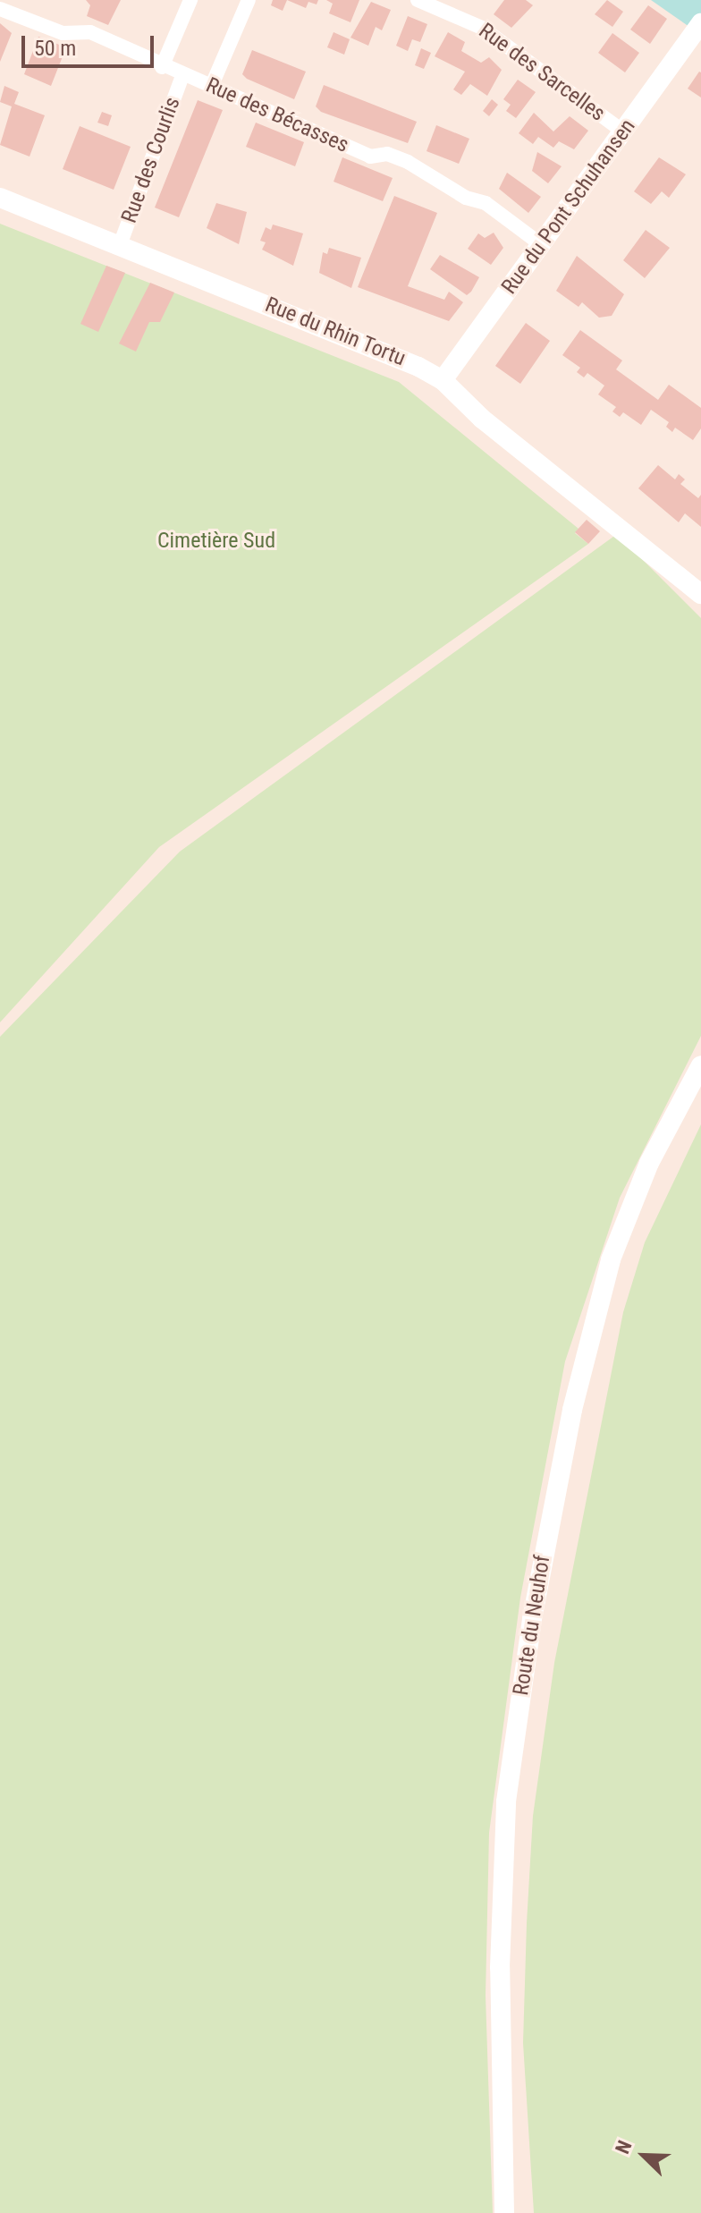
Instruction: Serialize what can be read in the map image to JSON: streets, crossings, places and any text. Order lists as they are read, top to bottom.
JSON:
{
  "streets": {
    "street": [
      "Rue des Sarcelles",
      "Rue des Bécasses",
      "Rue des Courlis",
      "Rue du Pont Schuhansen",
      "Rue du Rhin Tortu",
      "Route du Neuhof"
    ]
  },
  "crossings": [
    ["Rue des Sarcelles", "Rue du Pont Schuhansen"],
    ["Rue des Bécasses", "Rue des Courlis"],
    ["Rue des Bécasses", "Rue du Pont Schuhansen"],
    ["Rue des Courlis", "Rue du Rhin Tortu"],
    ["Rue du Pont Schuhansen", "Rue du Rhin Tortu"]
  ],
  "parks": ["Cimetière Sud"],
  "scale_bar": "50 m",
  "north": "top left"
}
